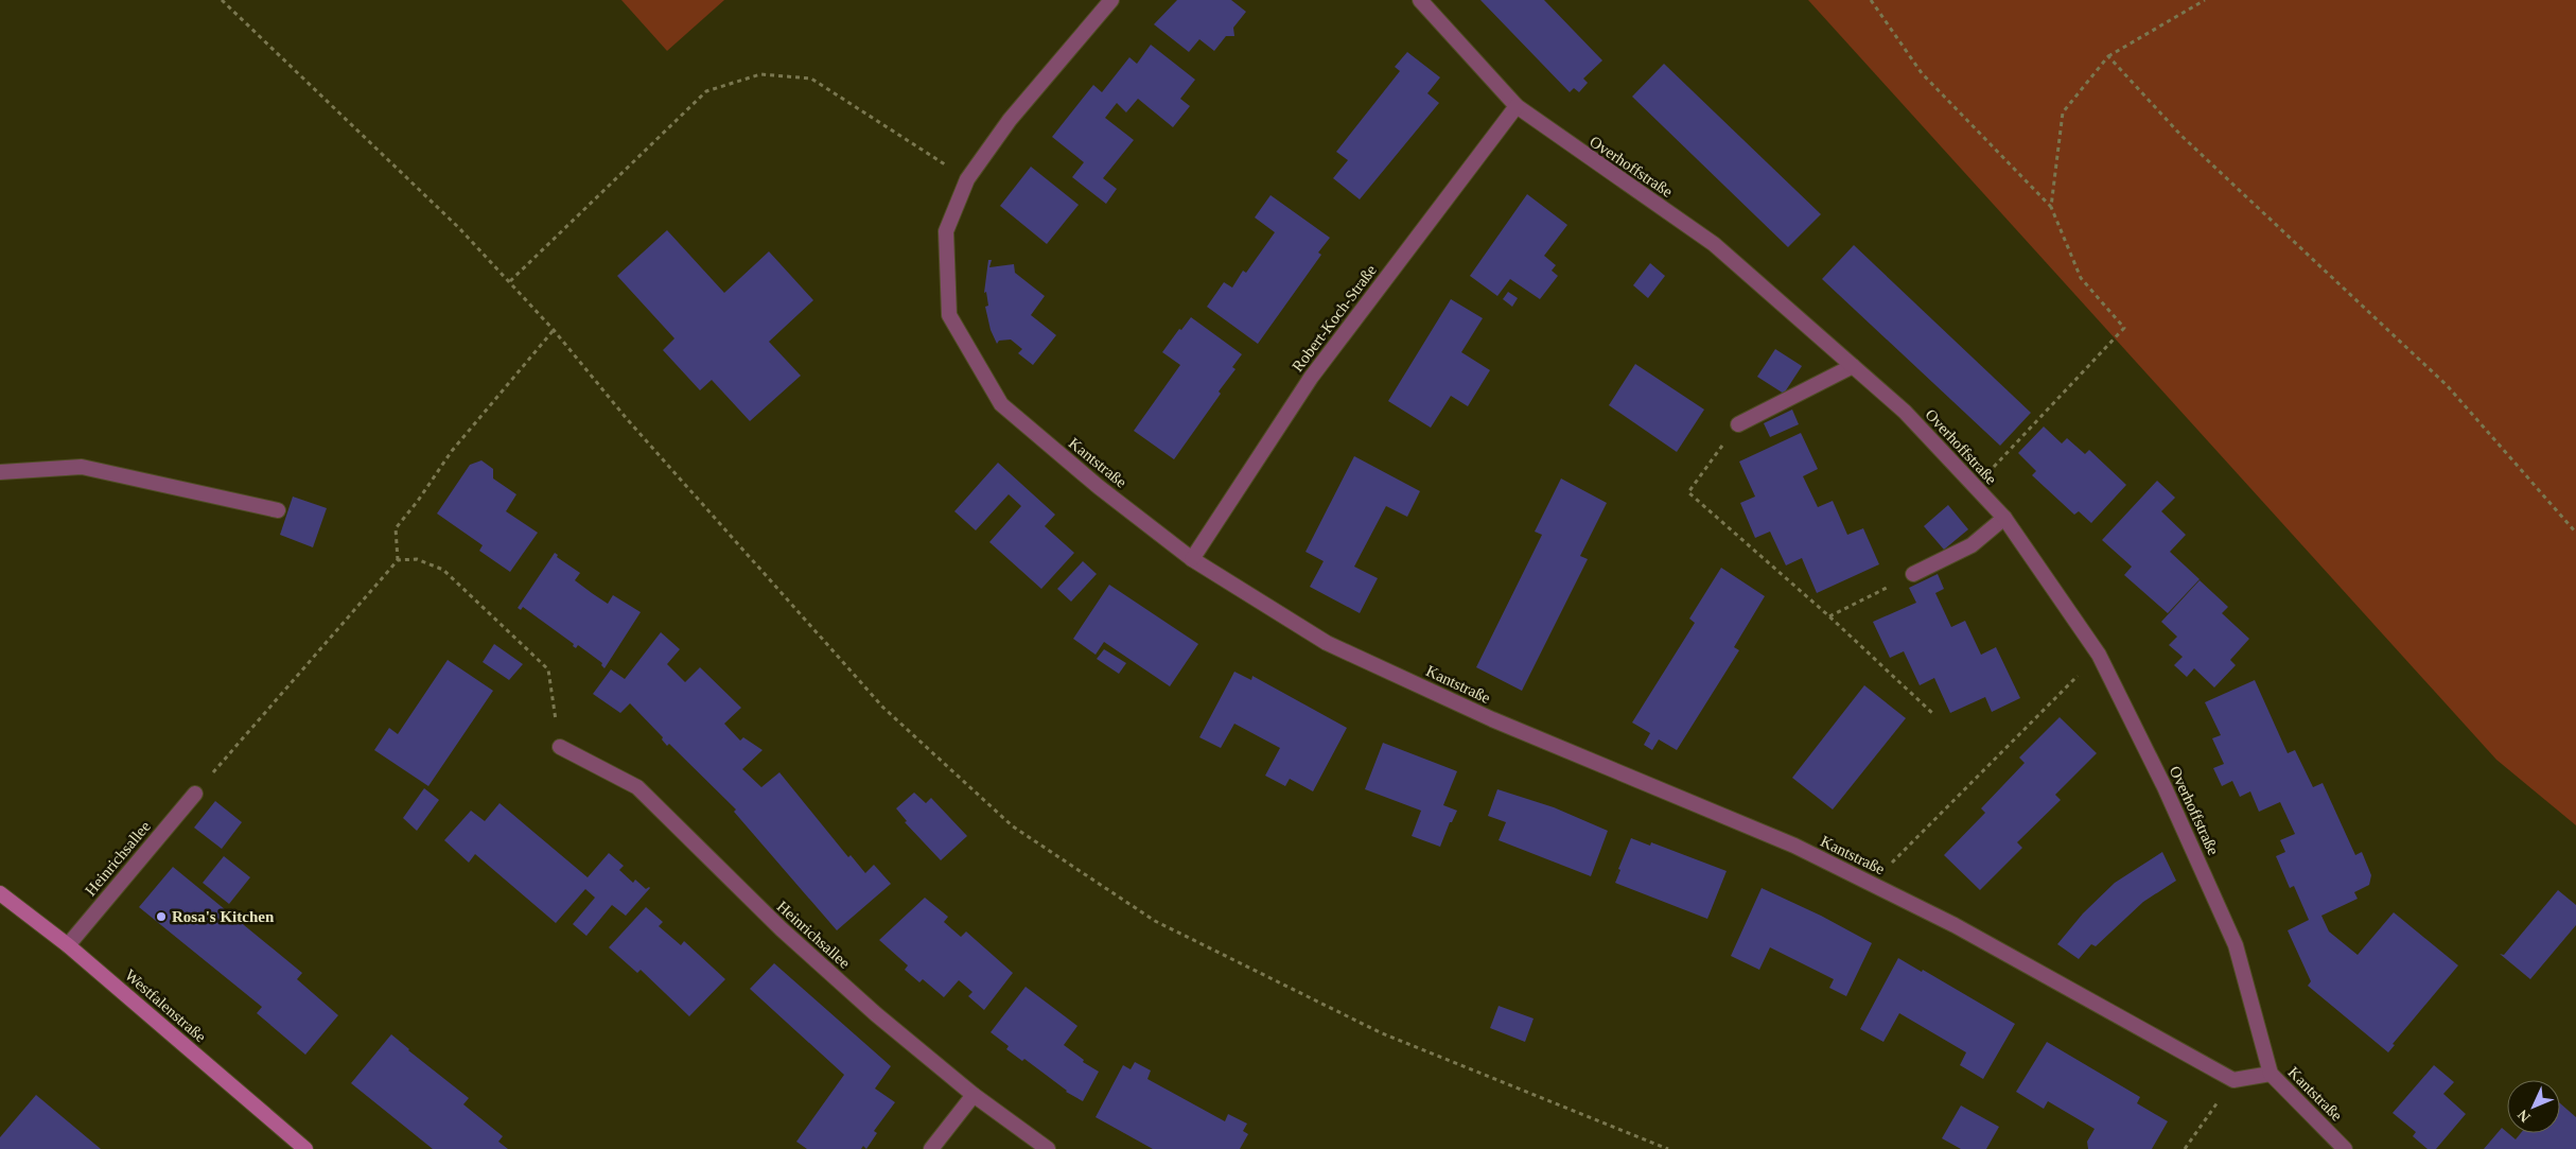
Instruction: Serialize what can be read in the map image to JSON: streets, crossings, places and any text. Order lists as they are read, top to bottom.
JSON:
{
  "streets": {
    "main road": ["Westfalenstraße"],
    "street": [
      "Overhoffstraße",
      "Robert-Koch-Straße",
      "Kantstraße",
      "Heinrichsallee"
    ]
  },
  "crossings": [
    ["Overhoffstraße", "Robert-Koch-Straße"],
    ["Overhoffstraße", "Kantstraße"],
    ["Robert-Koch-Straße", "Kantstraße"],
    ["Heinrichsallee", "Westfalenstraße"]
  ],
  "places": ["Rosa's Kitchen"],
  "north": "bottom left"
}
